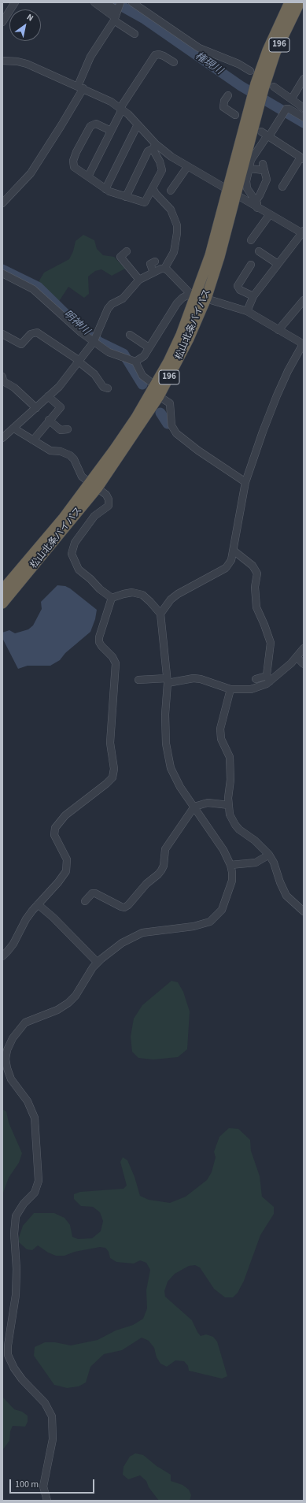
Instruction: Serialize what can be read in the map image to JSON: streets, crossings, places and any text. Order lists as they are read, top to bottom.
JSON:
{
  "streets": {
    "highway": ["196", "松山北条バイパス"]
  },
  "water": ["権現川", "明神川"],
  "scale_bar": "100 m",
  "north": "top right"
}
